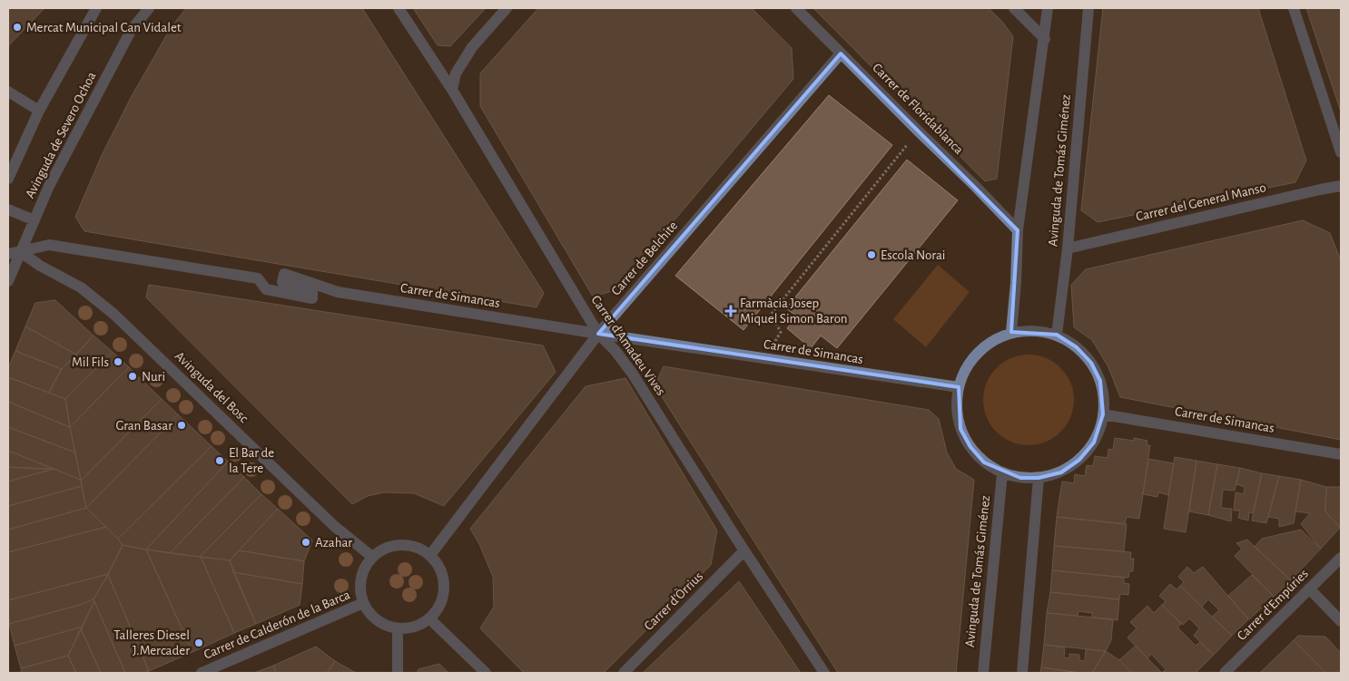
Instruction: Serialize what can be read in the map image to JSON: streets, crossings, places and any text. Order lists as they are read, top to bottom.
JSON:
{
  "streets": {
    "street": [
      "Carrer de Floridablanca",
      "Avinguda de Severo Ochoa",
      "Avinguda de Tomás Giménez",
      "Carrer del General Manso",
      "Carrer de Belchite",
      "Carrer de Simancas",
      "Carrer d'Amadeu Vives",
      "Avinguda del Bosc",
      "Carrer d'Òrrius",
      "Carrer d'Empúries",
      "Carrer de Calderón de la Barca"
    ]
  },
  "crossings": [
    ["Carrer de Floridablanca", "Carrer de Belchite"],
    ["Avinguda de Severo Ochoa", "Carrer de Simancas"],
    ["Avinguda de Severo Ochoa", "Avinguda del Bosc"],
    ["Avinguda de Tomás Giménez", "Carrer del General Manso"],
    ["Avinguda de Tomás Giménez", "Carrer de Simancas"],
    ["Carrer de Belchite", "Carrer de Simancas"],
    ["Carrer de Belchite", "Carrer d'Amadeu Vives"],
    ["Carrer de Belchite", "Avinguda del Bosc"],
    ["Carrer de Belchite", "Carrer de Calderón de la Barca"],
    ["Carrer de Simancas", "Carrer d'Amadeu Vives"],
    ["Carrer de Simancas", "Avinguda del Bosc"],
    ["Carrer d'Amadeu Vives", "Carrer d'Òrrius"],
    ["Avinguda del Bosc", "Carrer de Calderón de la Barca"]
  ],
  "places": {
    "other": [
      "Mercat Municipal Can Vidalet",
      "Escola Norai",
      "Mil Fils",
      "Nuri",
      "Gran Basar",
      "El Bar de la Tere",
      "Azahar",
      "Talleres Diesel J.Mercader"
    ],
    "health": ["Farmàcia Josep Miquel Simon Baron"]
  }
}
